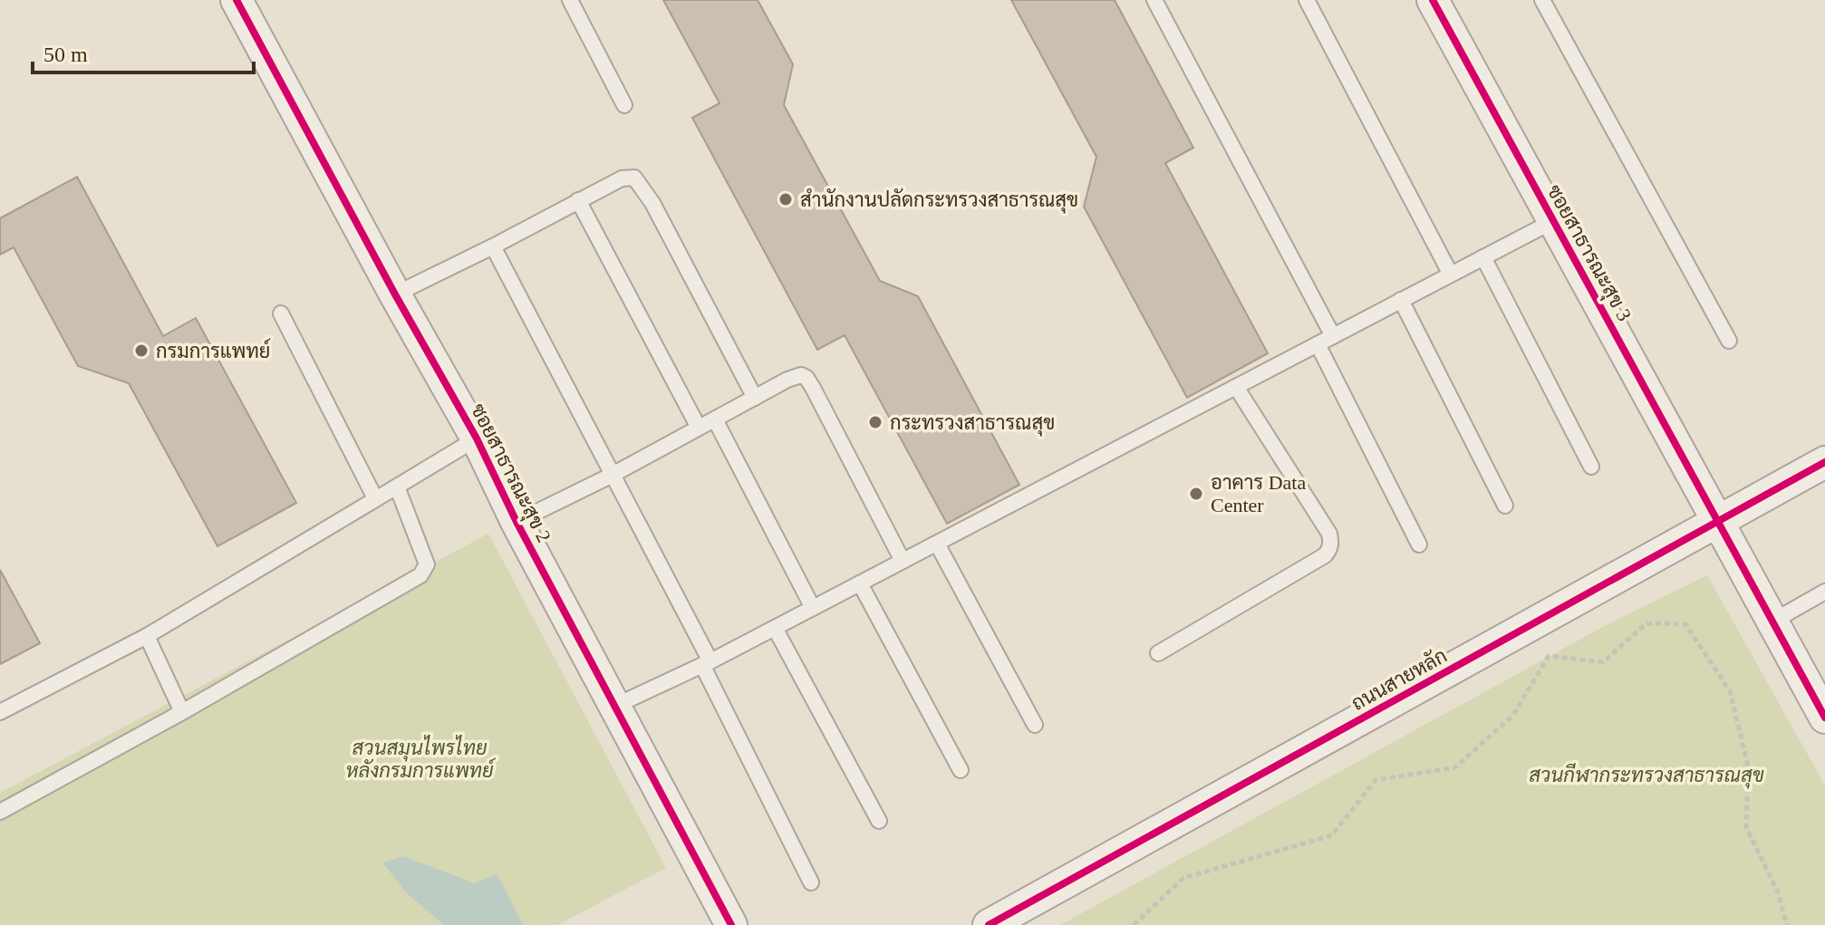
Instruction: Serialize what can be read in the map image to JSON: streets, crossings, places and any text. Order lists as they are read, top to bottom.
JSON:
{
  "streets": {
    "street": ["ซอยสาธารณะสุข 3", "ซอยสาธารณะสุข 2", "ถนนสายหลัก"]
  },
  "crossings": [
    ["ซอยสาธารณะสุข 3", "ถนนสายหลัก"]
  ],
  "parks": ["สวนสมุนไพรไทย หลังกรมการแพทย์", "สวนกีฬากระทรวงสาธารณสุข"],
  "places": [
    "สำนักงานปลัดกระทรวงสาธารณสุข",
    "กรมการแพทย์",
    "กระทรวงสาธารณสุข",
    "อาคาร Data Center"
  ],
  "scale_bar": "50 m"
}
